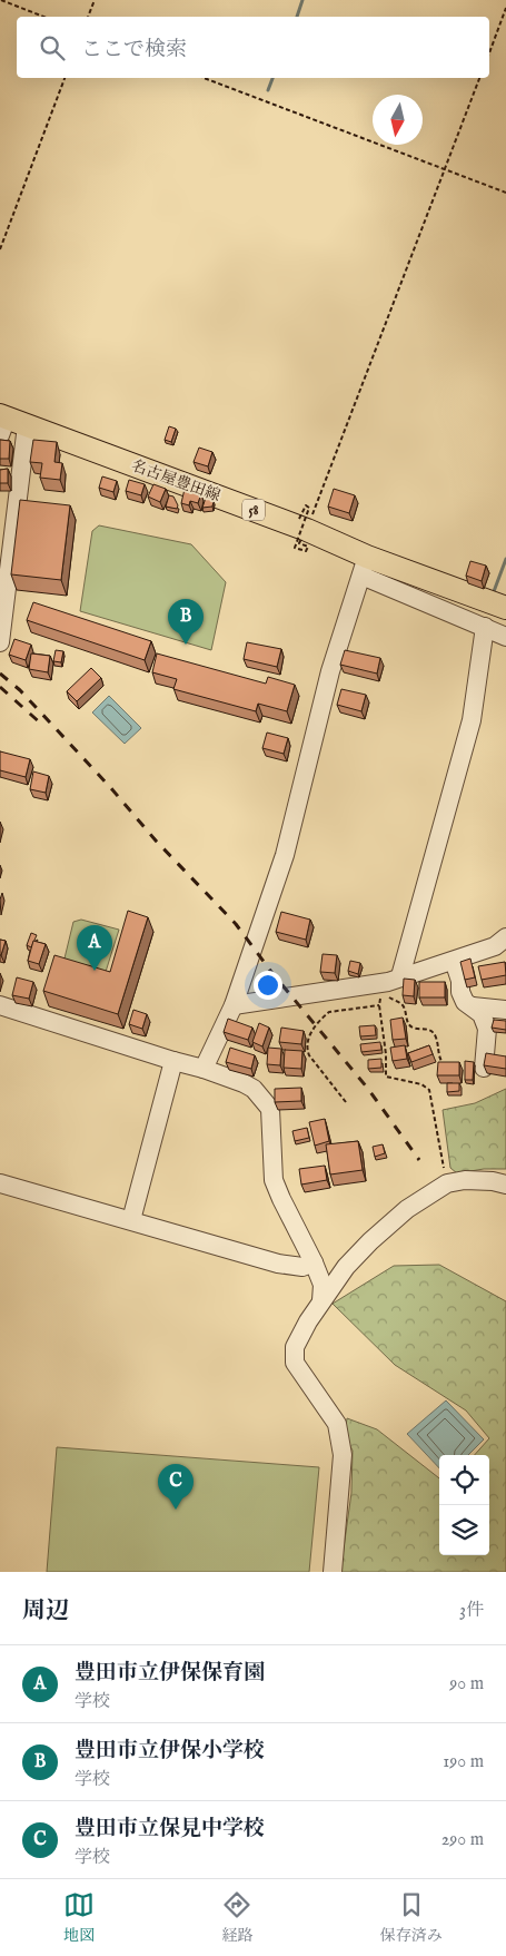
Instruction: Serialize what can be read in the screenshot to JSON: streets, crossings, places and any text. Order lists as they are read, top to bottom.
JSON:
{
  "streets": {
    "main road": ["名古屋豊田線", "58"]
  },
  "north": "bottom",
  "page": {
    "search": "ここで検索",
    "pins": ["B", "A", "C"],
    "heading": ["周辺", "3件"],
    "list": [
      {
        "mark": "A",
        "name": "豊田市立伊保保育園",
        "note": "学校",
        "value": "90 m"
      },
      {
        "mark": "B",
        "name": "豊田市立伊保小学校",
        "note": "学校",
        "value": "190 m"
      },
      {
        "mark": "C",
        "name": "豊田市立保見中学校",
        "note": "学校",
        "value": "290 m"
      }
    ],
    "nav": ["地図", "経路", "保存済み"]
  }
}
